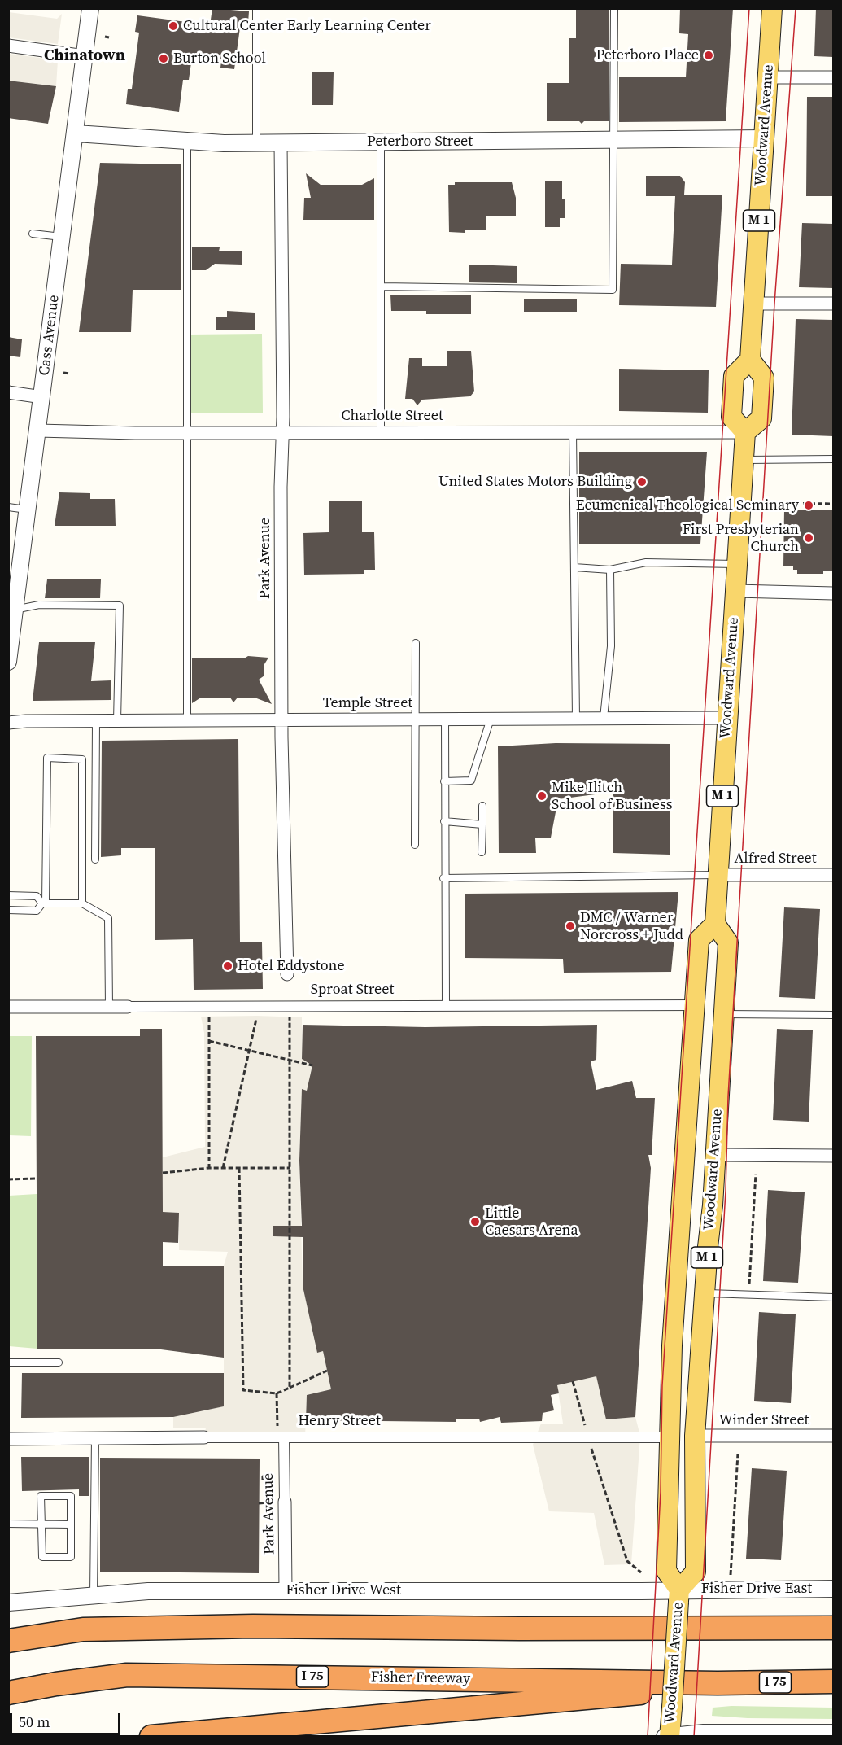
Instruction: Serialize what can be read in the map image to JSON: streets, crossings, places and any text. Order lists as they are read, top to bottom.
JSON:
{
  "streets": {
    "highway": ["I 75", "Fisher Freeway"],
    "main road": ["Woodward Avenue", "M 1"],
    "street": [
      "Peterboro Street",
      "Cass Avenue",
      "Charlotte Street",
      "Park Avenue",
      "Temple Street",
      "Alfred Street",
      "Sproat Street",
      "Winder Street",
      "Henry Street",
      "Fisher Drive East",
      "Fisher Drive West"
    ]
  },
  "crossings": [
    ["Woodward Avenue", "Peterboro Street"],
    ["Woodward Avenue", "Charlotte Street"],
    ["Woodward Avenue", "Temple Street"],
    ["Woodward Avenue", "Alfred Street"],
    ["Woodward Avenue", "Sproat Street"],
    ["Woodward Avenue", "Winder Street"],
    ["Woodward Avenue", "Henry Street"],
    ["Woodward Avenue", "Fisher Drive East"],
    ["Woodward Avenue", "Fisher Drive West"],
    ["Peterboro Street", "Cass Avenue"],
    ["Peterboro Street", "Park Avenue"],
    ["Cass Avenue", "Charlotte Street"],
    ["Charlotte Street", "Park Avenue"],
    ["Park Avenue", "Temple Street"],
    ["Park Avenue", "Henry Street"],
    ["Park Avenue", "Fisher Drive West"],
    ["Fisher Drive East", "Fisher Drive West"]
  ],
  "districts": ["Chinatown"],
  "places": [
    "Cultural Center Early Learning Center",
    "Peterboro Place",
    "Burton School",
    "United States Motors Building",
    "Ecumenical Theological Seminary",
    "First Presbyterian Church",
    "Mike Ilitch School of Business",
    "DMC / Warner Norcross + Judd",
    "Hotel Eddystone",
    "Little Caesars Arena"
  ],
  "scale_bar": "50 m"
}
